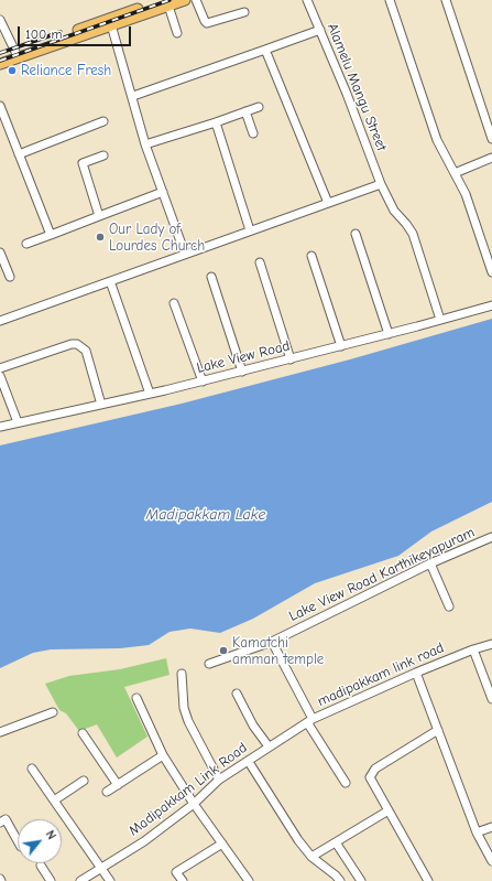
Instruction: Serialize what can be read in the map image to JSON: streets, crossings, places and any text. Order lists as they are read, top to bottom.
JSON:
{
  "streets": {
    "street": [
      "Alamelu Mangu Street",
      "Lake View Road",
      "Lake View Road Karthikeyapuram",
      "madipakkam link road",
      "Madipakkam Link Road"
    ]
  },
  "crossings": [
    ["Alamelu Mangu Street", "Lake View Road"],
    ["Lake View Road Karthikeyapuram", "madipakkam link road"],
    ["madipakkam link road", "Madipakkam Link Road"]
  ],
  "water": ["Madipakkam Lake"],
  "places": ["Reliance Fresh", "Our Lady of Lourdes Church", "Kamatchi amman temple"],
  "scale_bar": "100 m",
  "north": "top right"
}
